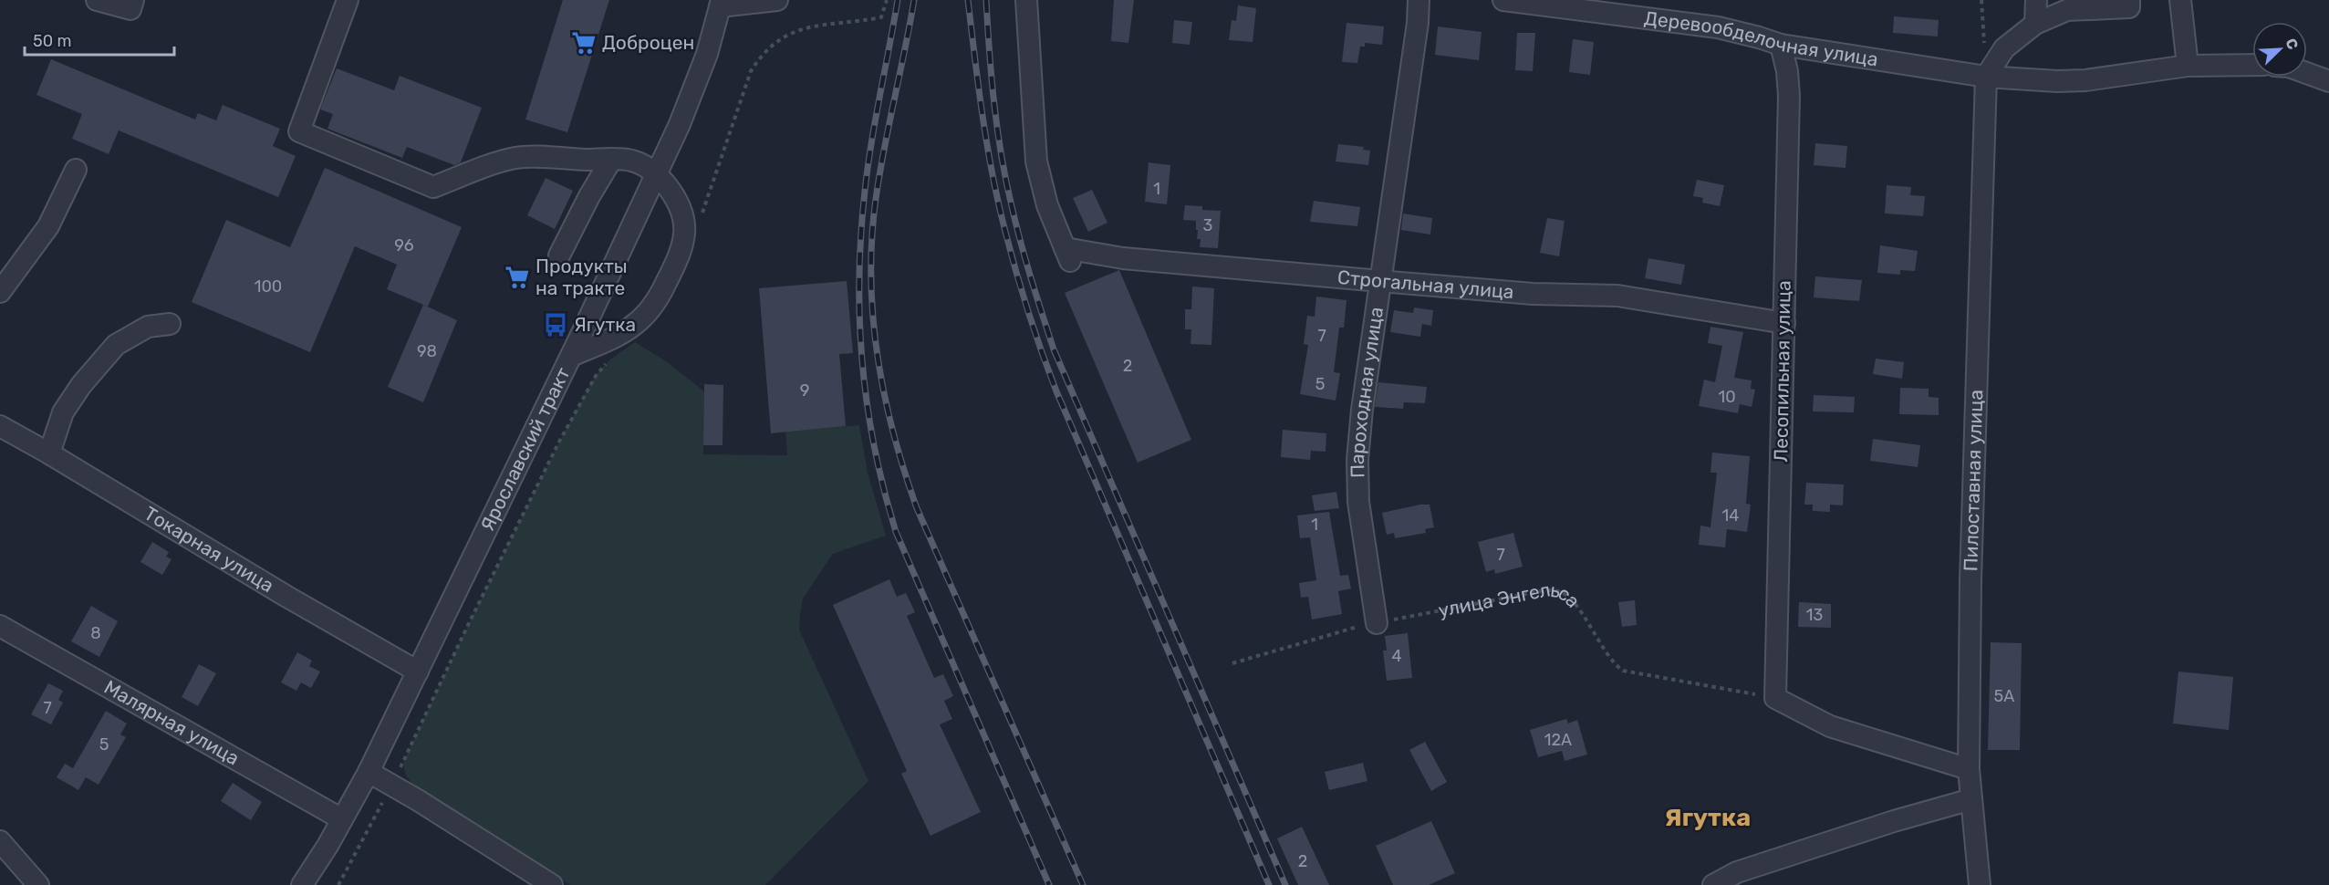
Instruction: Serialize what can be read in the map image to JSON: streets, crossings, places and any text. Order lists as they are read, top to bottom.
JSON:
{
  "streets": {
    "street": [
      "Деревообделочная улица",
      "Строгальная улица",
      "Лесопильная улица",
      "Пароходная улица",
      "Ярославский тракт",
      "Пилоставная улица",
      "Токарная улица",
      "Малярная улица"
    ],
    "path": ["улица Энгельса"]
  },
  "crossings": [
    ["Деревообделочная улица", "Лесопильная улица"],
    ["Деревообделочная улица", "Пилоставная улица"],
    ["Строгальная улица", "Лесопильная улица"],
    ["Строгальная улица", "Пароходная улица"],
    ["Лесопильная улица", "улица Энгельса"],
    ["Пароходная улица", "улица Энгельса"],
    ["Ярославский тракт", "Токарная улица"],
    ["Ярославский тракт", "Малярная улица"]
  ],
  "districts": ["Ягутка"],
  "places": {
    "supermarket": ["Доброцен", "Продукты на тракте"],
    "bus stop": ["Ягутка"]
  },
  "house_numbers": [
    "1",
    "3",
    "96",
    "100",
    "7",
    "98",
    "2",
    "5",
    "9",
    "10",
    "14",
    "1",
    "7",
    "13",
    "8",
    "4",
    "5А",
    "7",
    "12А",
    "5",
    "2"
  ],
  "scale_bar": "50 m",
  "north": "top right"
}
